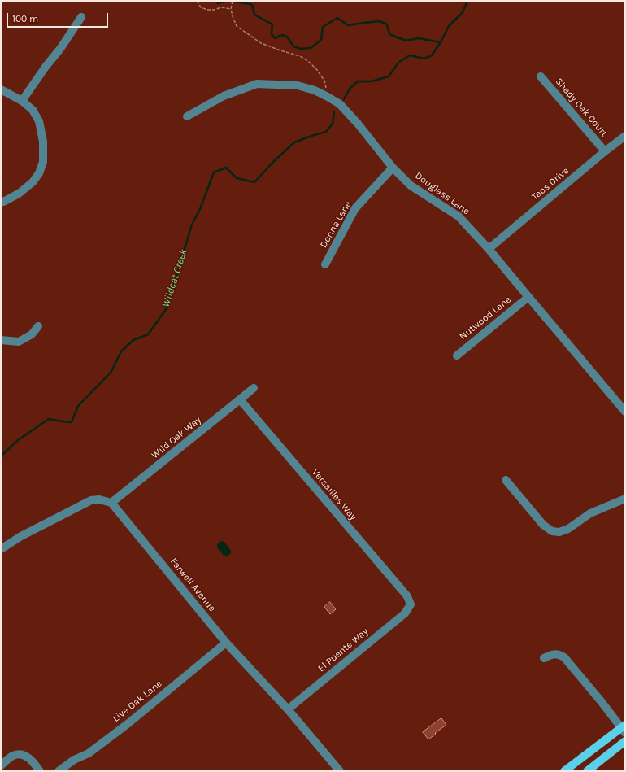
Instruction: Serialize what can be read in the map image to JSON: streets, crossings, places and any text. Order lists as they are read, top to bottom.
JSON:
{
  "streets": {
    "street": [
      "Shady Oak Court",
      "Taos Drive",
      "Douglass Lane",
      "Donna Lane",
      "Nutwood Lane",
      "Wild Oak Way",
      "Versailles Way",
      "Farwell Avenue",
      "El Puente Way",
      "Live Oak Lane"
    ]
  },
  "crossings": [
    ["Shady Oak Court", "Taos Drive"],
    ["Taos Drive", "Douglass Lane"],
    ["Douglass Lane", "Donna Lane"],
    ["Douglass Lane", "Nutwood Lane"],
    ["Wild Oak Way", "Versailles Way"],
    ["Wild Oak Way", "Farwell Avenue"],
    ["Versailles Way", "El Puente Way"],
    ["Farwell Avenue", "El Puente Way"],
    ["Farwell Avenue", "Live Oak Lane"]
  ],
  "water": ["Wildcat Creek"],
  "scale_bar": "100 m"
}
